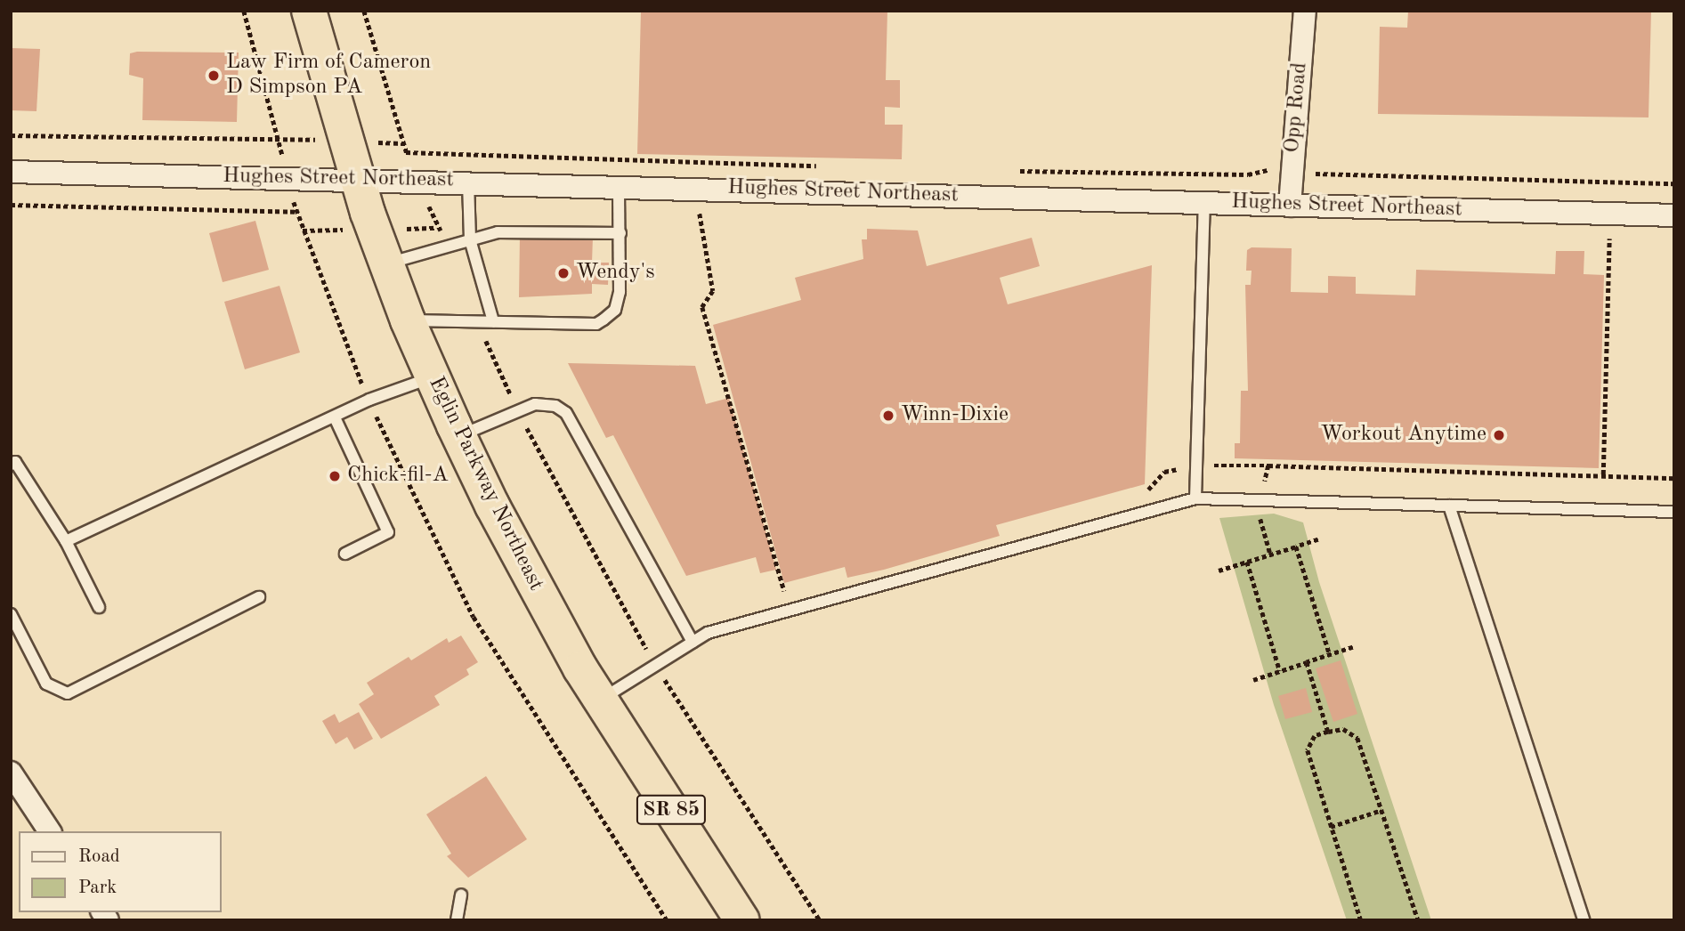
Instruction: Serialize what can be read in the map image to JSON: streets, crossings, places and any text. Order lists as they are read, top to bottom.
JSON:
{
  "streets": {
    "highway": ["Eglin Parkway Northeast", "SR 85"],
    "street": ["Opp Road", "Hughes Street Northeast"]
  },
  "crossings": [
    ["Opp Road", "Hughes Street Northeast"],
    ["Hughes Street Northeast", "Eglin Parkway Northeast"]
  ],
  "places": [
    "Law Firm of Cameron D Simpson PA",
    "Wendy's",
    "Winn-Dixie",
    "Workout Anytime",
    "Chick-fil-A"
  ],
  "legend": ["Road", "Park"]
}
